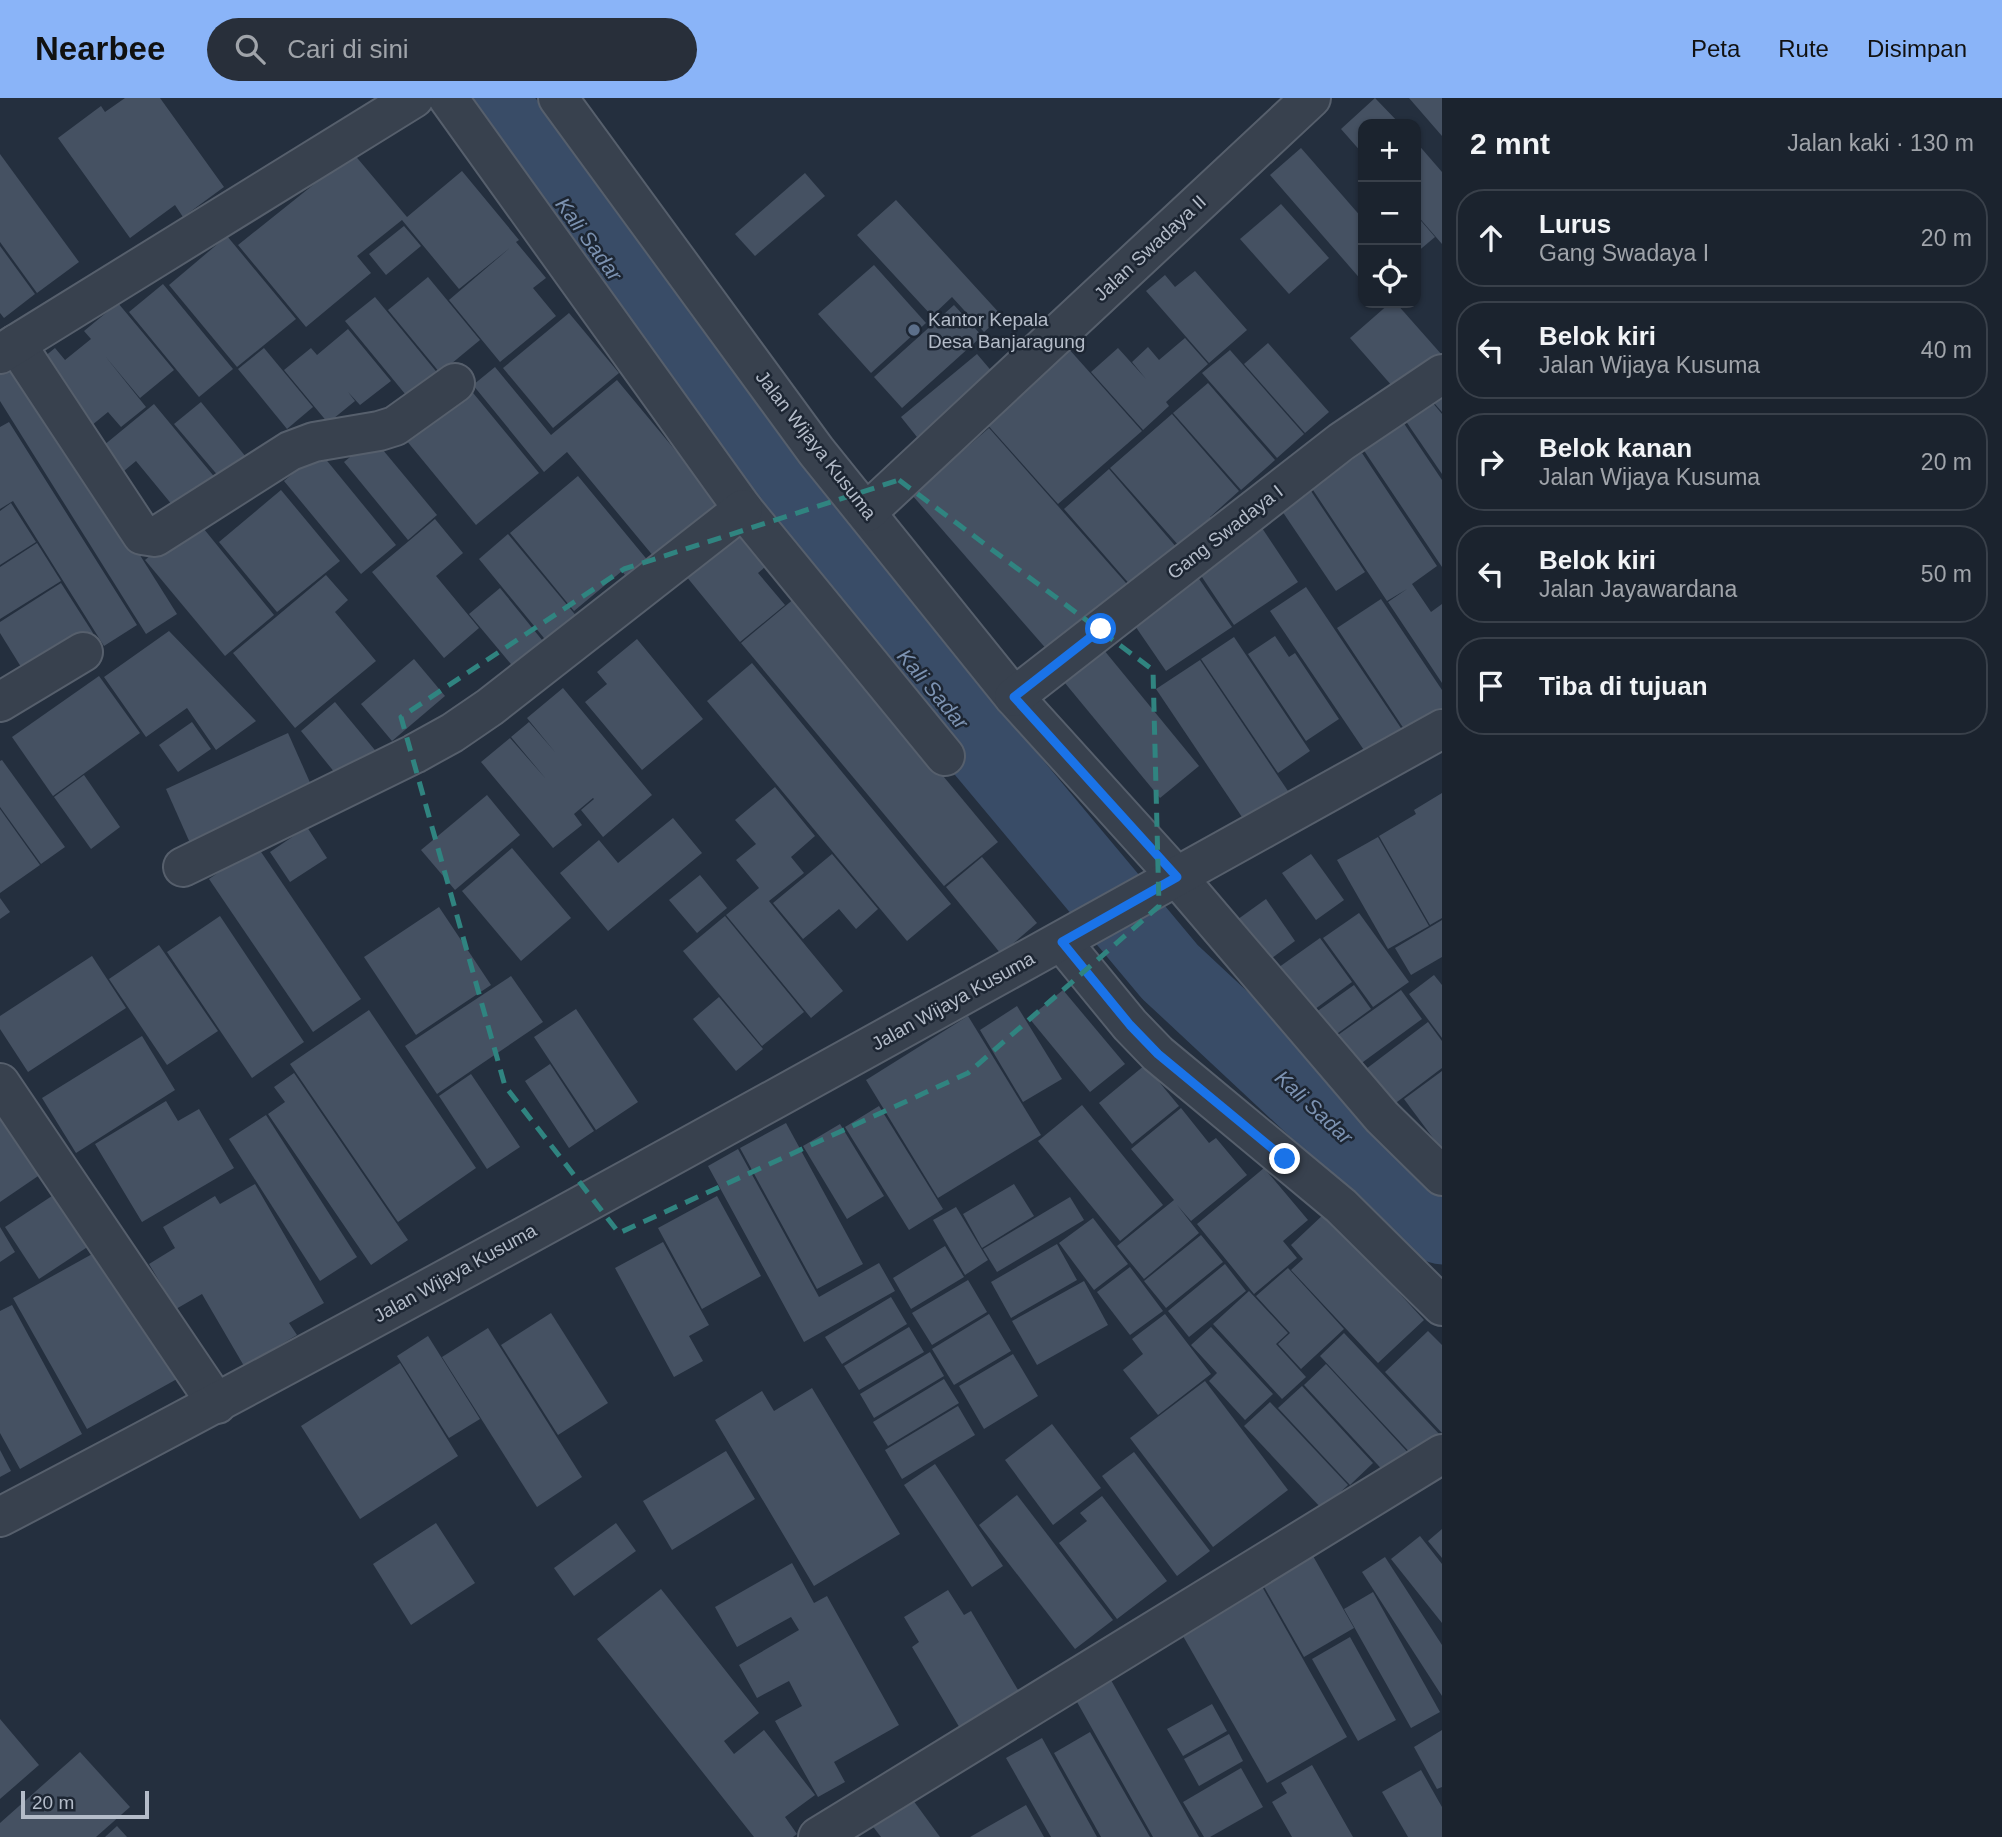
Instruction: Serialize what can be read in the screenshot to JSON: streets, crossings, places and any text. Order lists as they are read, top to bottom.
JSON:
{
  "streets": {
    "street": ["Jalan Swadaya II", "Jalan Wijaya Kusuma", "Gang Swadaya I"]
  },
  "crossings": [
    ["Jalan Swadaya II", "Jalan Wijaya Kusuma"],
    ["Jalan Wijaya Kusuma", "Gang Swadaya I"]
  ],
  "water": ["Kali Sadar"],
  "places": ["Kantor Kepala Desa Banjaragung"],
  "scale_bar": "20 m",
  "page": {
    "header": "Nearbee",
    "search": "Cari di sini",
    "nav": ["Peta", "Rute", "Disimpan"],
    "heading": ["2 mnt", "Jalan kaki · 130 m"],
    "map_buttons": ["+", "−"],
    "list": [
      ["Lurus", "Gang Swadaya I", "20 m"],
      ["Belok kiri", "Jalan Wijaya Kusuma", "40 m"],
      ["Belok kanan", "Jalan Wijaya Kusuma", "20 m"],
      ["Belok kiri", "Jalan Jayawardana", "50 m"],
      "Tiba di tujuan"
    ],
    "scale": "20 m"
  }
}
